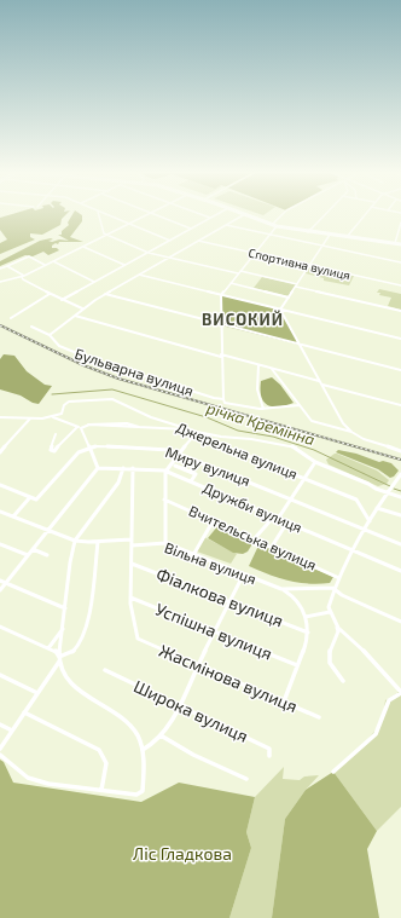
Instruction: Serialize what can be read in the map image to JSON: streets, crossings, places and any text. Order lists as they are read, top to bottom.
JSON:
{
  "streets": {
    "street": [
      "Спортивна вулиця",
      "Бульварна вулиця",
      "Джерельна вулиця",
      "Миру вулиця",
      "Дружби вулиця",
      "Вчительська вулиця",
      "Вільна вулиця",
      "Фіалкова вулиця",
      "Успішна вулиця",
      "Жасмінова вулиця",
      "Широка вулиця"
    ]
  },
  "crossings": [
    ["Успішна вулиця", "Жасмінова вулиця"]
  ],
  "districts": ["ВИСОКИЙ"],
  "water": ["річка Кремінна"],
  "parks": ["Ліс Гладкова"]
}
